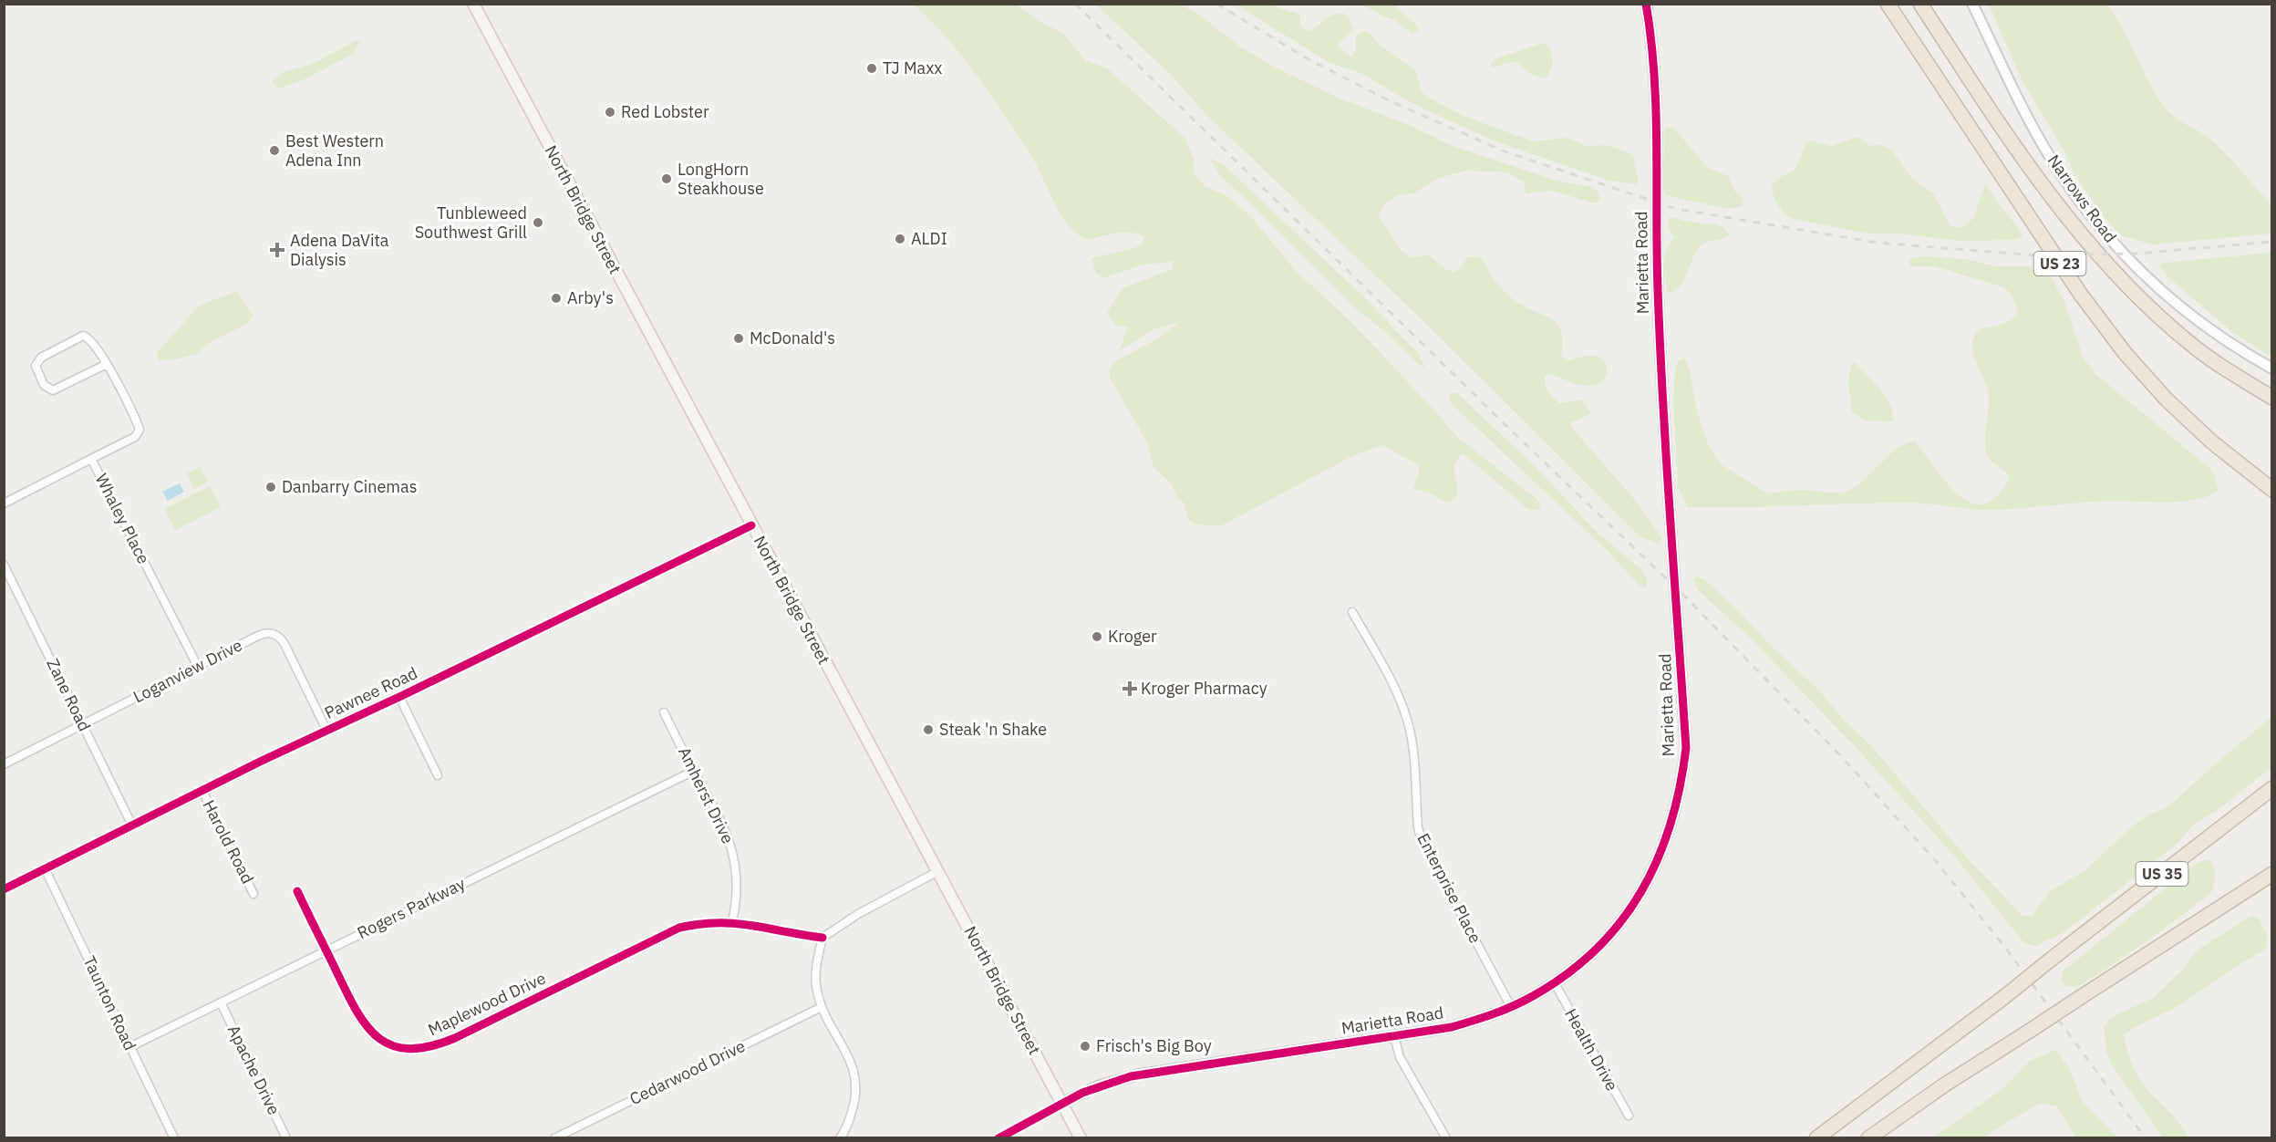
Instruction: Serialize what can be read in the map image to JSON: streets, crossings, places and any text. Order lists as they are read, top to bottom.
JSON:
{
  "streets": {
    "highway": ["US 23", "US 35"],
    "main road": ["North Bridge Street"],
    "street": [
      "Narrows Road",
      "Marietta Road",
      "Whaley Place",
      "Loganview Drive",
      "Pawnee Road",
      "Zane Road",
      "Amherst Drive",
      "Harold Road",
      "Enterprise Place",
      "Rogers Parkway",
      "Taunton Road",
      "Maplewood Drive",
      "Health Drive",
      "Apache Drive",
      "Cedarwood Drive"
    ]
  },
  "crossings": [
    ["North Bridge Street", "Marietta Road"],
    ["North Bridge Street", "Pawnee Road"],
    ["Marietta Road", "Enterprise Place"],
    ["Marietta Road", "Health Drive"],
    ["Whaley Place", "Loganview Drive"],
    ["Loganview Drive", "Pawnee Road"],
    ["Loganview Drive", "Zane Road"],
    ["Pawnee Road", "Zane Road"],
    ["Pawnee Road", "Harold Road"],
    ["Pawnee Road", "Taunton Road"],
    ["Amherst Drive", "Rogers Parkway"],
    ["Amherst Drive", "Maplewood Drive"],
    ["Rogers Parkway", "Taunton Road"],
    ["Rogers Parkway", "Maplewood Drive"],
    ["Rogers Parkway", "Apache Drive"]
  ],
  "places": {
    "other": [
      "TJ Maxx",
      "Red Lobster",
      "Best Western Adena Inn",
      "LongHorn Steakhouse",
      "Tunbleweed Southwest Grill",
      "ALDI",
      "Arby's",
      "McDonald's",
      "Danbarry Cinemas",
      "Kroger",
      "Steak 'n Shake",
      "Frisch's Big Boy"
    ],
    "health": ["Adena DaVita Dialysis", "Kroger Pharmacy"]
  }
}
